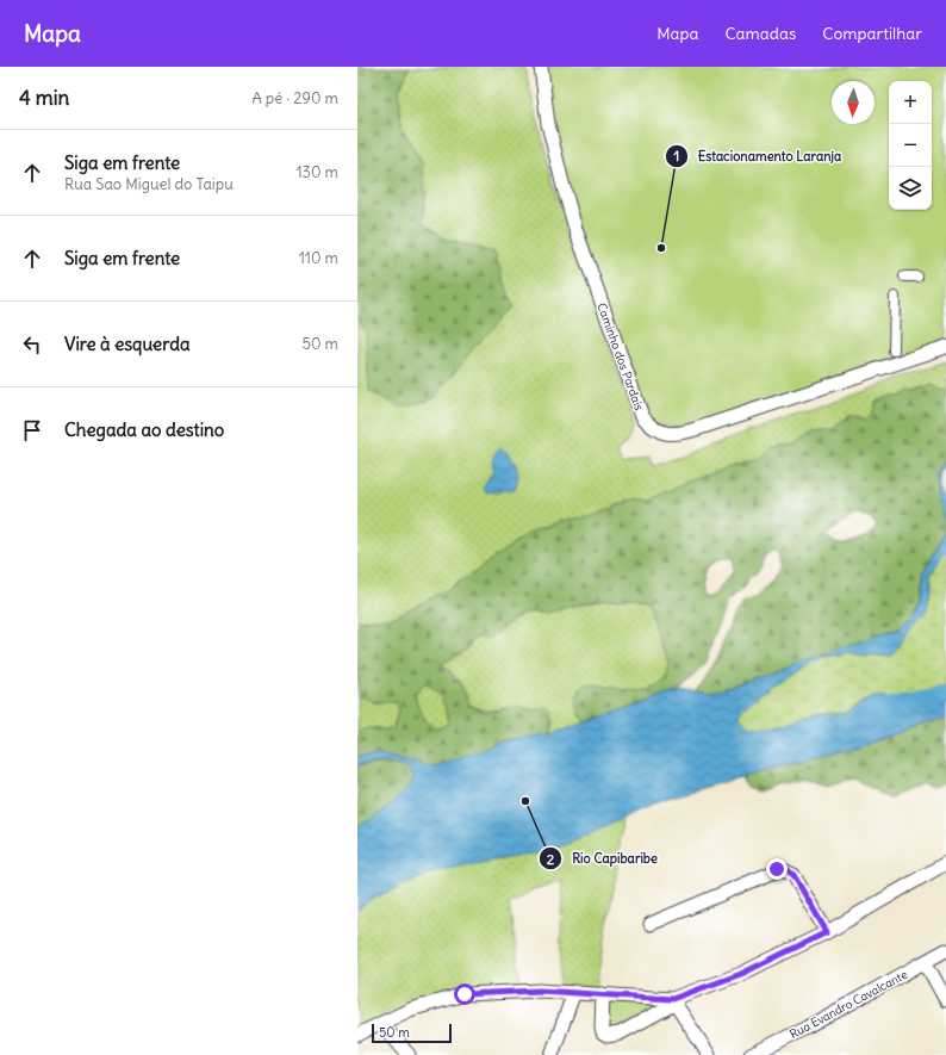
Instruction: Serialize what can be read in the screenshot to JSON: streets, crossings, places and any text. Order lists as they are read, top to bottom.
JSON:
{
  "streets": {
    "street": ["Caminho dos Pardais", "Rua Evandro Cavalcante"]
  },
  "places": ["Estacionamento Laranja", "Rio Capibaribe"],
  "scale_bar": "50 m",
  "north": "bottom",
  "page": {
    "header": "Mapa",
    "nav": ["Mapa", "Camadas", "Compartilhar"],
    "heading": ["4 min", "A pé · 290 m"],
    "map_buttons": ["+", "−"],
    "list": [
      ["Siga em frente", "Rua Sao Miguel do Taipu", "130 m"],
      ["Siga em frente", "110 m"],
      ["Vire à esquerda", "50 m"],
      "Chegada ao destino"
    ],
    "scale": "50 m"
  }
}
